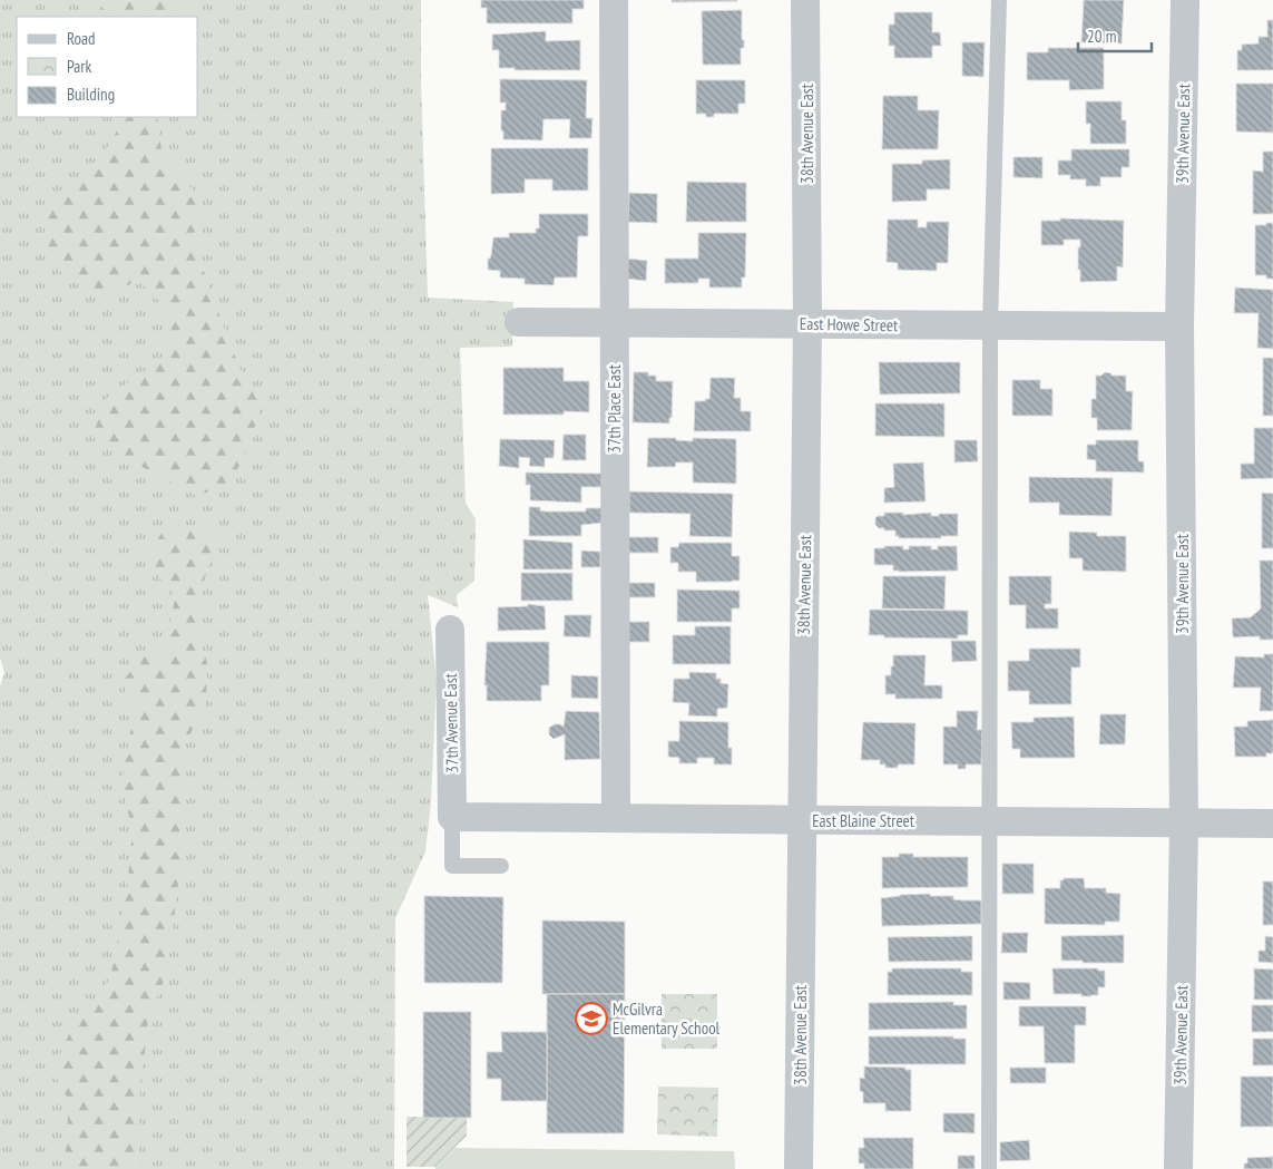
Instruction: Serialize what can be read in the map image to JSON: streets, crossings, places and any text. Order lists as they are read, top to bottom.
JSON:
{
  "streets": {
    "street": [
      "38th Avenue East",
      "39th Avenue East",
      "East Howe Street",
      "37th Place East",
      "37th Avenue East",
      "East Blaine Street"
    ]
  },
  "crossings": [
    ["38th Avenue East", "East Howe Street"],
    ["38th Avenue East", "East Blaine Street"],
    ["39th Avenue East", "East Howe Street"],
    ["39th Avenue East", "East Blaine Street"],
    ["East Howe Street", "37th Place East"],
    ["37th Place East", "East Blaine Street"],
    ["37th Avenue East", "East Blaine Street"]
  ],
  "places": {
    "school or university": ["McGilvra Elementary School"]
  },
  "legend": ["Road", "Park", "Building"],
  "scale_bar": "20 m"
}
